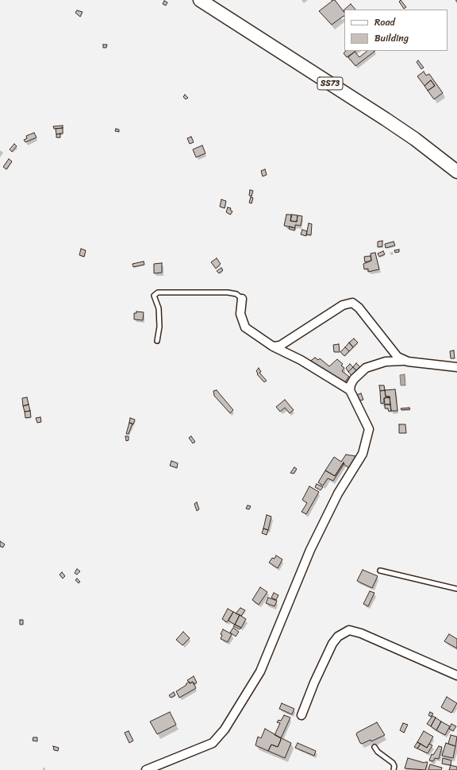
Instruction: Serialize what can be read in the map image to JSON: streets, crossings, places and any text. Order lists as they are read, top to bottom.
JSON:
{
  "streets": {
    "main road": ["SS73"]
  },
  "legend": ["Road", "Building"]
}
